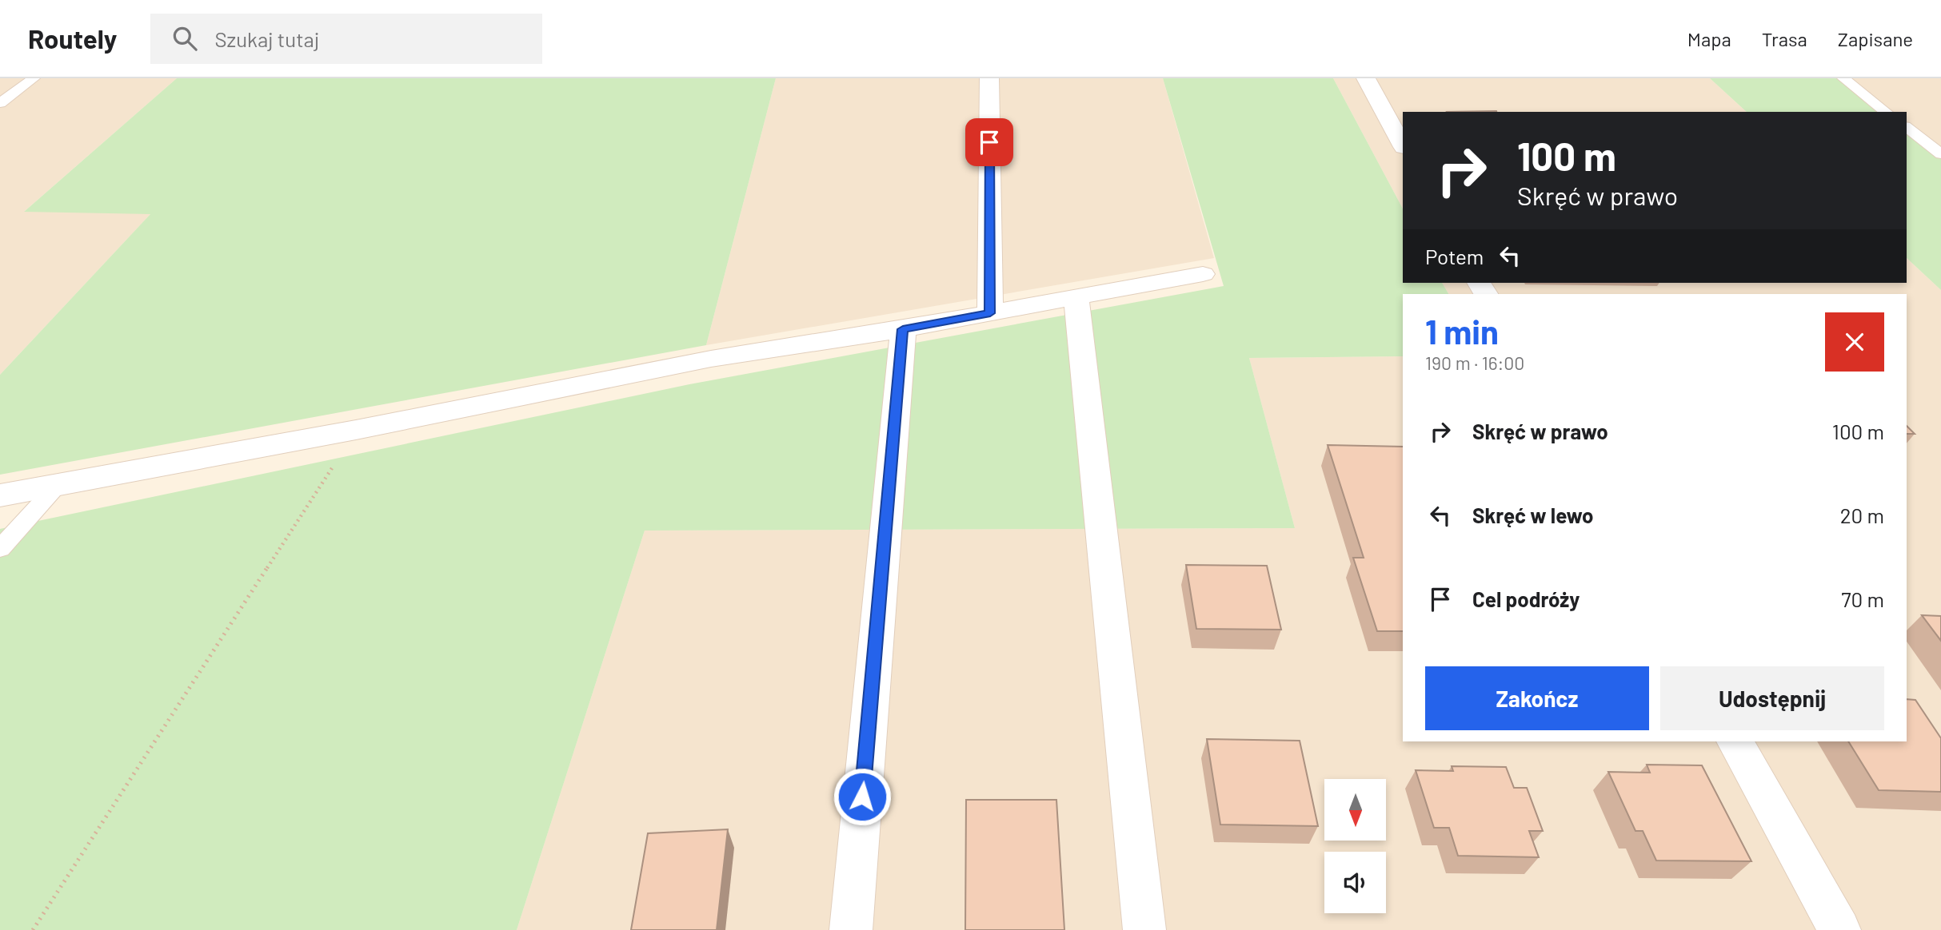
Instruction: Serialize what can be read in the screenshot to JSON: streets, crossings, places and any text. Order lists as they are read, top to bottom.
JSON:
{
  "north": "bottom",
  "page": {
    "header": "Routely",
    "search": "Szukaj tutaj",
    "nav": ["Mapa", "Trasa", "Zapisane"],
    "turn": ["100 m", "Skręć w prawo"],
    "then": "Potem",
    "heading": ["1 min", "190 m · 16:00"],
    "list": [
      {
        "name": "Skręć w prawo",
        "value": "100 m"
      },
      {
        "name": "Skręć w lewo",
        "value": "20 m"
      },
      {
        "name": "Cel podróży",
        "value": "70 m"
      }
    ],
    "buttons": ["Zakończ", "Udostępnij"]
  }
}
